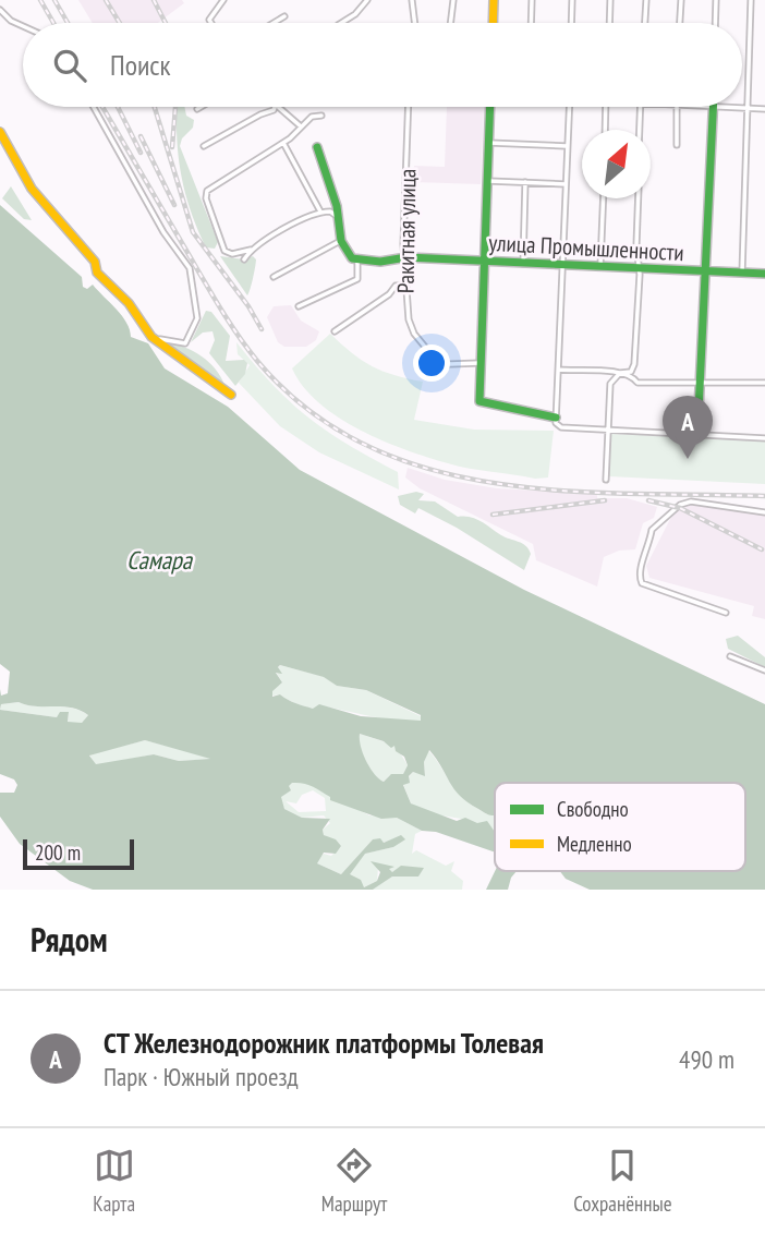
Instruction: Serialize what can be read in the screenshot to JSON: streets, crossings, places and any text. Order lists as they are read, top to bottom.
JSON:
{
  "streets": {
    "street": ["Ракитная улица", "улица Промышленности"]
  },
  "crossings": [
    ["Ракитная улица", "улица Промышленности"]
  ],
  "water": ["Самара"],
  "legend": ["Свободно", "Медленно"],
  "scale_bar": "200 m",
  "north": "top right",
  "page": {
    "search": "Поиск",
    "pins": "A",
    "scale": "200 m",
    "heading": "Рядом",
    "list": [
      {
        "mark": "A",
        "name": "СТ Железнодорожник платформы Толевая",
        "note": "Парк · Южный проезд",
        "value": "490 m"
      }
    ],
    "nav": ["Карта", "Маршрут", "Сохранённые"]
  }
}
